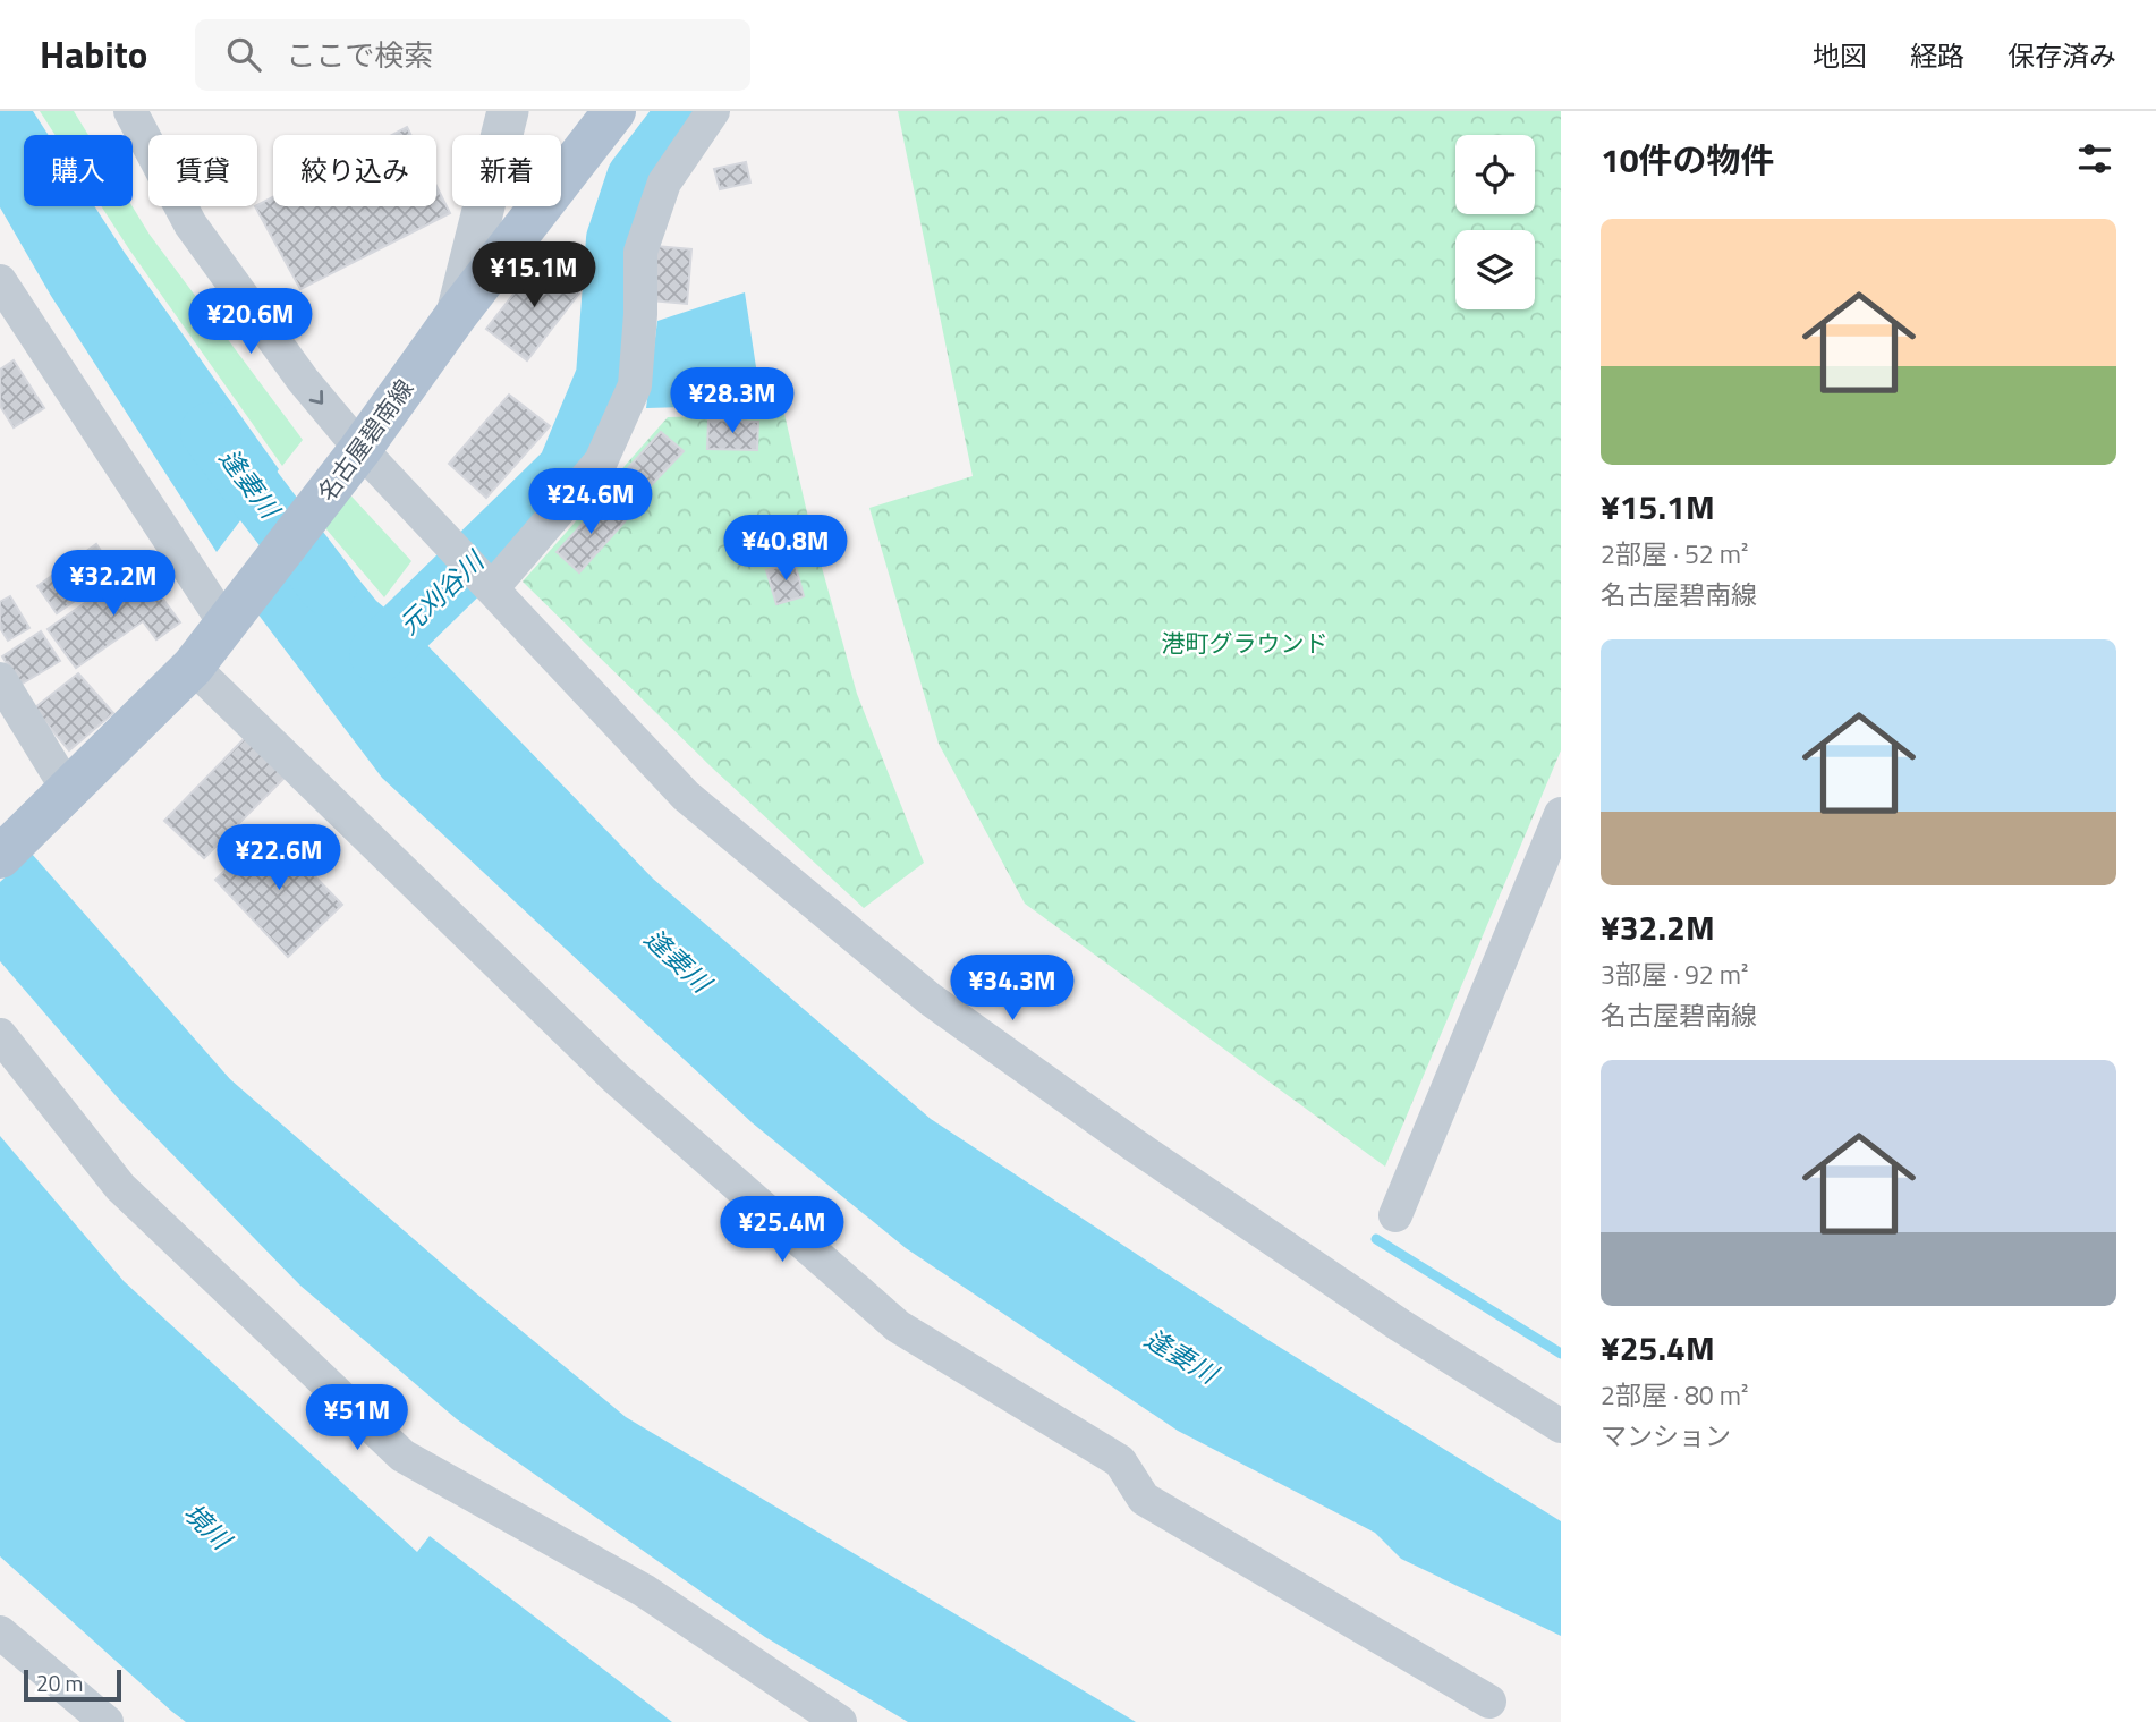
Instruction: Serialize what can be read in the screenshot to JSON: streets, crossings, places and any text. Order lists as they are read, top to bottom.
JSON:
{
  "streets": {
    "main road": ["名古屋碧南線"]
  },
  "water": ["逢妻川", "元刈谷川", "境川"],
  "parks": ["港町グラウンド"],
  "scale_bar": "20 m",
  "page": {
    "header": "Habito",
    "search": "ここで検索",
    "nav": ["地図", "経路", "保存済み"],
    "heading": "10件の物件",
    "chip": [
      "購入",
      "賃貸",
      "絞り込み",
      "新着"
    ],
    "list": [
      {
        "name": "¥15.1M",
        "note": "2部屋 · 52 m² · 名古屋碧南線"
      },
      {
        "name": "¥32.2M",
        "note": "3部屋 · 92 m² · 名古屋碧南線"
      },
      {
        "name": "¥25.4M",
        "note": "2部屋 · 80 m² · マンション"
      }
    ],
    "price": [
      "¥15.1M",
      "¥20.6M",
      "¥28.3M",
      "¥24.6M",
      "¥40.8M",
      "¥32.2M",
      "¥22.6M",
      "¥34.3M",
      "¥25.4M",
      "¥51M"
    ],
    "scale": "20 m"
  }
}
